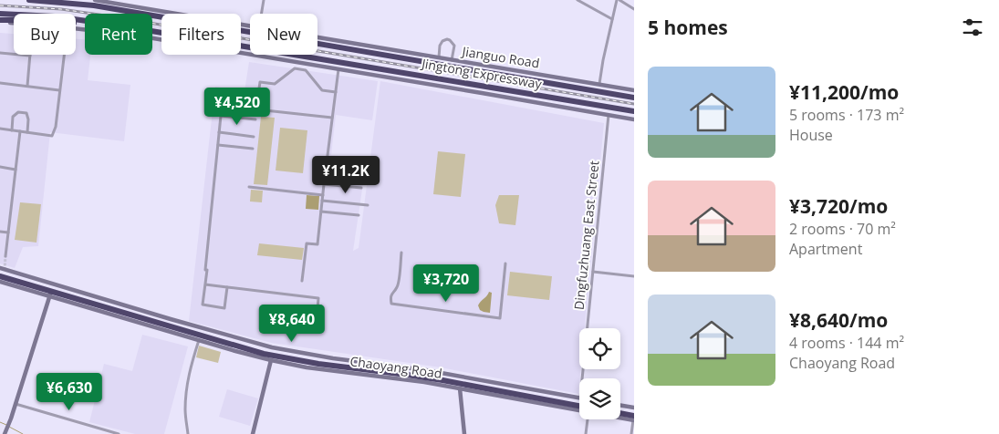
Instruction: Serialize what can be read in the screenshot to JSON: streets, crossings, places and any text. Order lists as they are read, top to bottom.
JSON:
{
  "streets": {
    "highway": ["Jingtong Expressway", "Chaoyang Road"],
    "main road": ["Jianguo Road"],
    "street": ["Dingfuzhuang East Street"]
  },
  "crossings": [
    ["Jianguo Road", "Jingtong Expressway"]
  ],
  "page": {
    "heading": "5 homes",
    "chip": [
      "Buy",
      "Rent",
      "Filters",
      "New"
    ],
    "list": [
      {
        "name": "¥11,200/mo",
        "note": "5 rooms · 173 m² · House"
      },
      {
        "name": "¥3,720/mo",
        "note": "2 rooms · 70 m² · Apartment"
      },
      {
        "name": "¥8,640/mo",
        "note": "4 rooms · 144 m² · Chaoyang Road"
      }
    ],
    "price": [
      "¥4,520",
      "¥11.2K",
      "¥3,720",
      "¥8,640",
      "¥6,630"
    ]
  }
}
